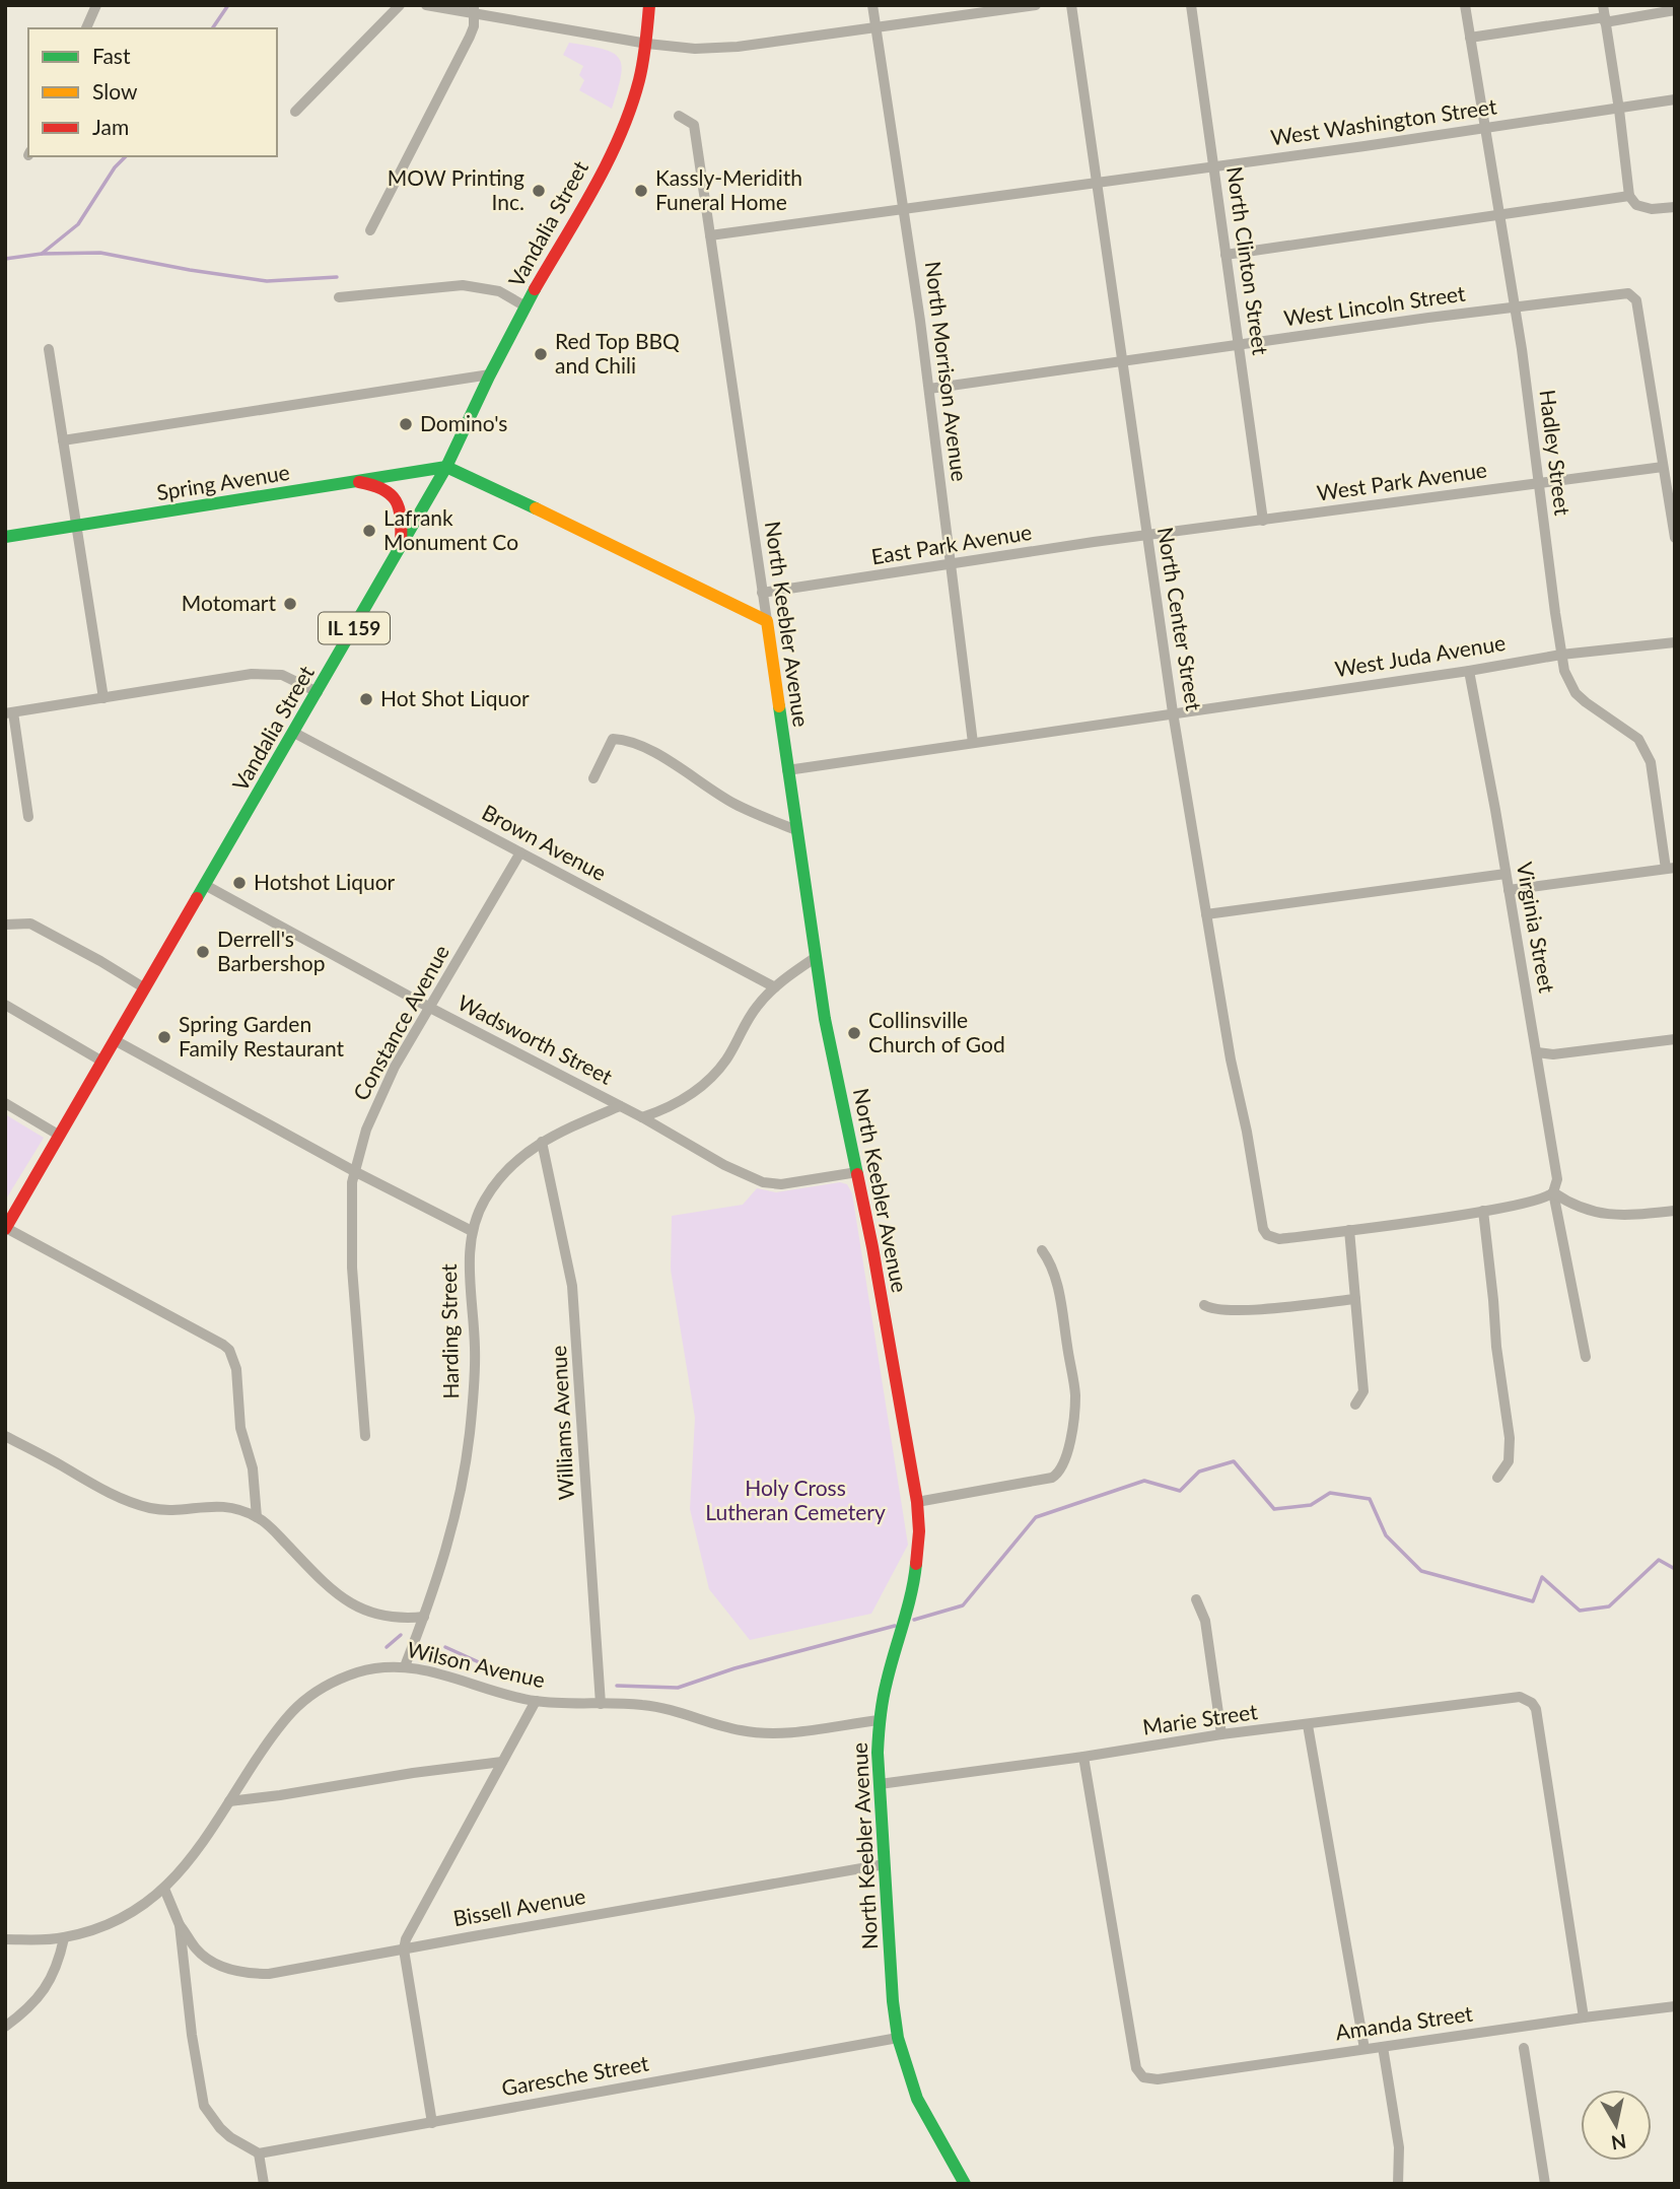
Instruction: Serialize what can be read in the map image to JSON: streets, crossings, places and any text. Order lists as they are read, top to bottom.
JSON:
{
  "streets": {
    "street": [
      "West Washington Street",
      "Vandalia Street",
      "North Clinton Street",
      "West Lincoln Street",
      "North Morrison Avenue",
      "Hadley Street",
      "West Park Avenue",
      "Spring Avenue",
      "East Park Avenue",
      "North Center Street",
      "North Keebler Avenue",
      "IL 159",
      "West Juda Avenue",
      "Brown Avenue",
      "Virginia Street",
      "Constance Avenue",
      "Wadsworth Street",
      "Harding Street",
      "Williams Avenue",
      "Wilson Avenue",
      "Marie Street",
      "Bissell Avenue",
      "Amanda Street",
      "Garesche Street"
    ]
  },
  "crossings": [
    ["West Washington Street", "North Clinton Street"],
    ["West Washington Street", "North Morrison Avenue"],
    ["West Washington Street", "Hadley Street"],
    ["West Washington Street", "North Center Street"],
    ["West Washington Street", "North Keebler Avenue"],
    ["Vandalia Street", "Spring Avenue"],
    ["Vandalia Street", "Brown Avenue"],
    ["Vandalia Street", "Wadsworth Street"],
    ["North Clinton Street", "West Lincoln Street"],
    ["North Clinton Street", "West Park Avenue"],
    ["West Lincoln Street", "North Morrison Avenue"],
    ["West Lincoln Street", "Hadley Street"],
    ["West Lincoln Street", "West Park Avenue"],
    ["West Lincoln Street", "North Center Street"],
    ["North Morrison Avenue", "East Park Avenue"],
    ["North Morrison Avenue", "West Juda Avenue"],
    ["Hadley Street", "West Park Avenue"],
    ["Hadley Street", "West Juda Avenue"],
    ["West Park Avenue", "East Park Avenue"],
    ["West Park Avenue", "North Center Street"],
    ["East Park Avenue", "North Center Street"],
    ["East Park Avenue", "North Keebler Avenue"],
    ["North Center Street", "West Juda Avenue"],
    ["North Keebler Avenue", "West Juda Avenue"],
    ["North Keebler Avenue", "Wadsworth Street"],
    ["North Keebler Avenue", "Wilson Avenue"],
    ["North Keebler Avenue", "Marie Street"],
    ["North Keebler Avenue", "Bissell Avenue"],
    ["North Keebler Avenue", "Garesche Street"],
    ["West Juda Avenue", "Virginia Street"],
    ["Brown Avenue", "Constance Avenue"],
    ["Constance Avenue", "Wadsworth Street"],
    ["Wadsworth Street", "Harding Street"],
    ["Harding Street", "Williams Avenue"],
    ["Harding Street", "Wilson Avenue"],
    ["Williams Avenue", "Wilson Avenue"],
    ["Marie Street", "Amanda Street"]
  ],
  "parks": ["Holy Cross Lutheran Cemetery"],
  "places": [
    "MOW Printing Inc.",
    "Kassly-Meridith Funeral Home",
    "Red Top BBQ and Chili",
    "Domino's",
    "Lafrank Monument Co",
    "Motomart",
    "Hot Shot Liquor",
    "Hotshot Liquor",
    "Derrell's Barbershop",
    "Collinsville Church of God",
    "Spring Garden Family Restaurant"
  ],
  "legend": ["Fast", "Slow", "Jam"],
  "north": "bottom"
}
